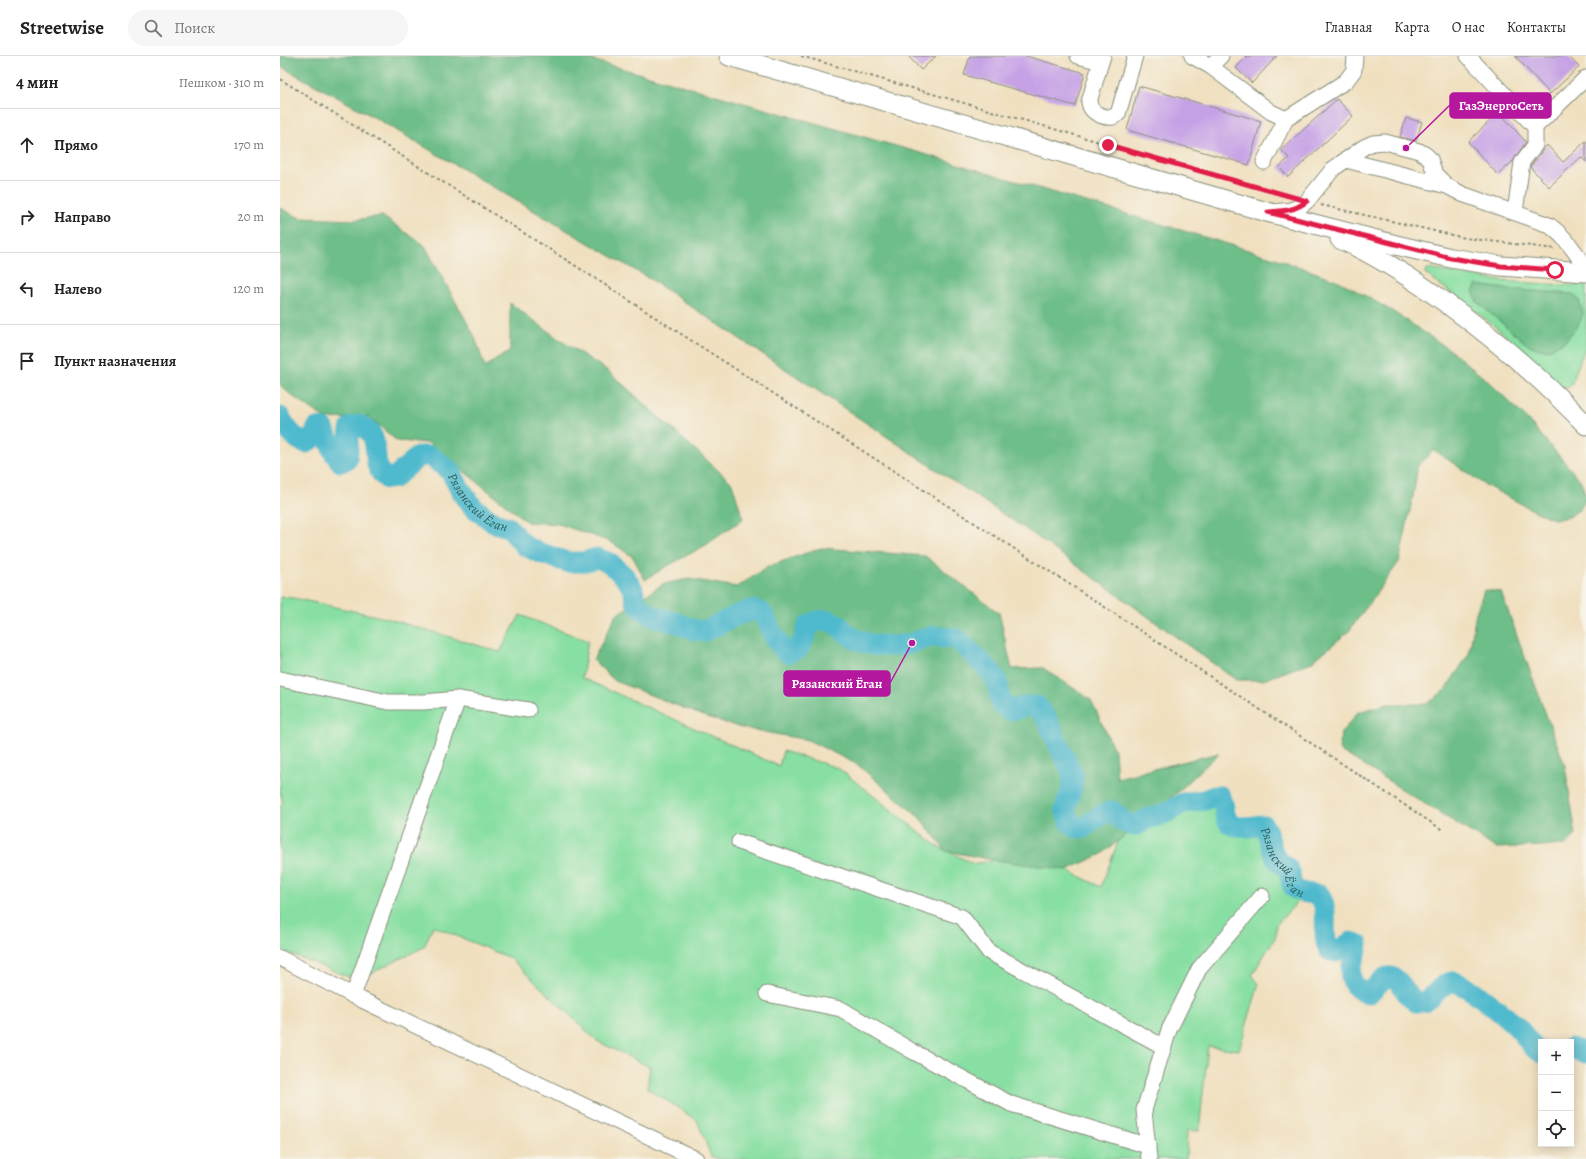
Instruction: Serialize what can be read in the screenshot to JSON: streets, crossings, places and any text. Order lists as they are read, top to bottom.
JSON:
{
  "water": ["Рязанский Ёган"],
  "places": ["ГазЭнергоСеть", "Рязанский Ёган"],
  "page": {
    "header": "Streetwise",
    "search": "Поиск",
    "nav": [
      "Главная",
      "Карта",
      "О нас",
      "Контакты"
    ],
    "heading": ["4 мин", "Пешком · 310 m"],
    "list": [
      ["Прямо", "170 m"],
      ["Направо", "20 m"],
      ["Налево", "120 m"],
      "Пункт назначения"
    ],
    "map_buttons": ["+", "−"]
  }
}
